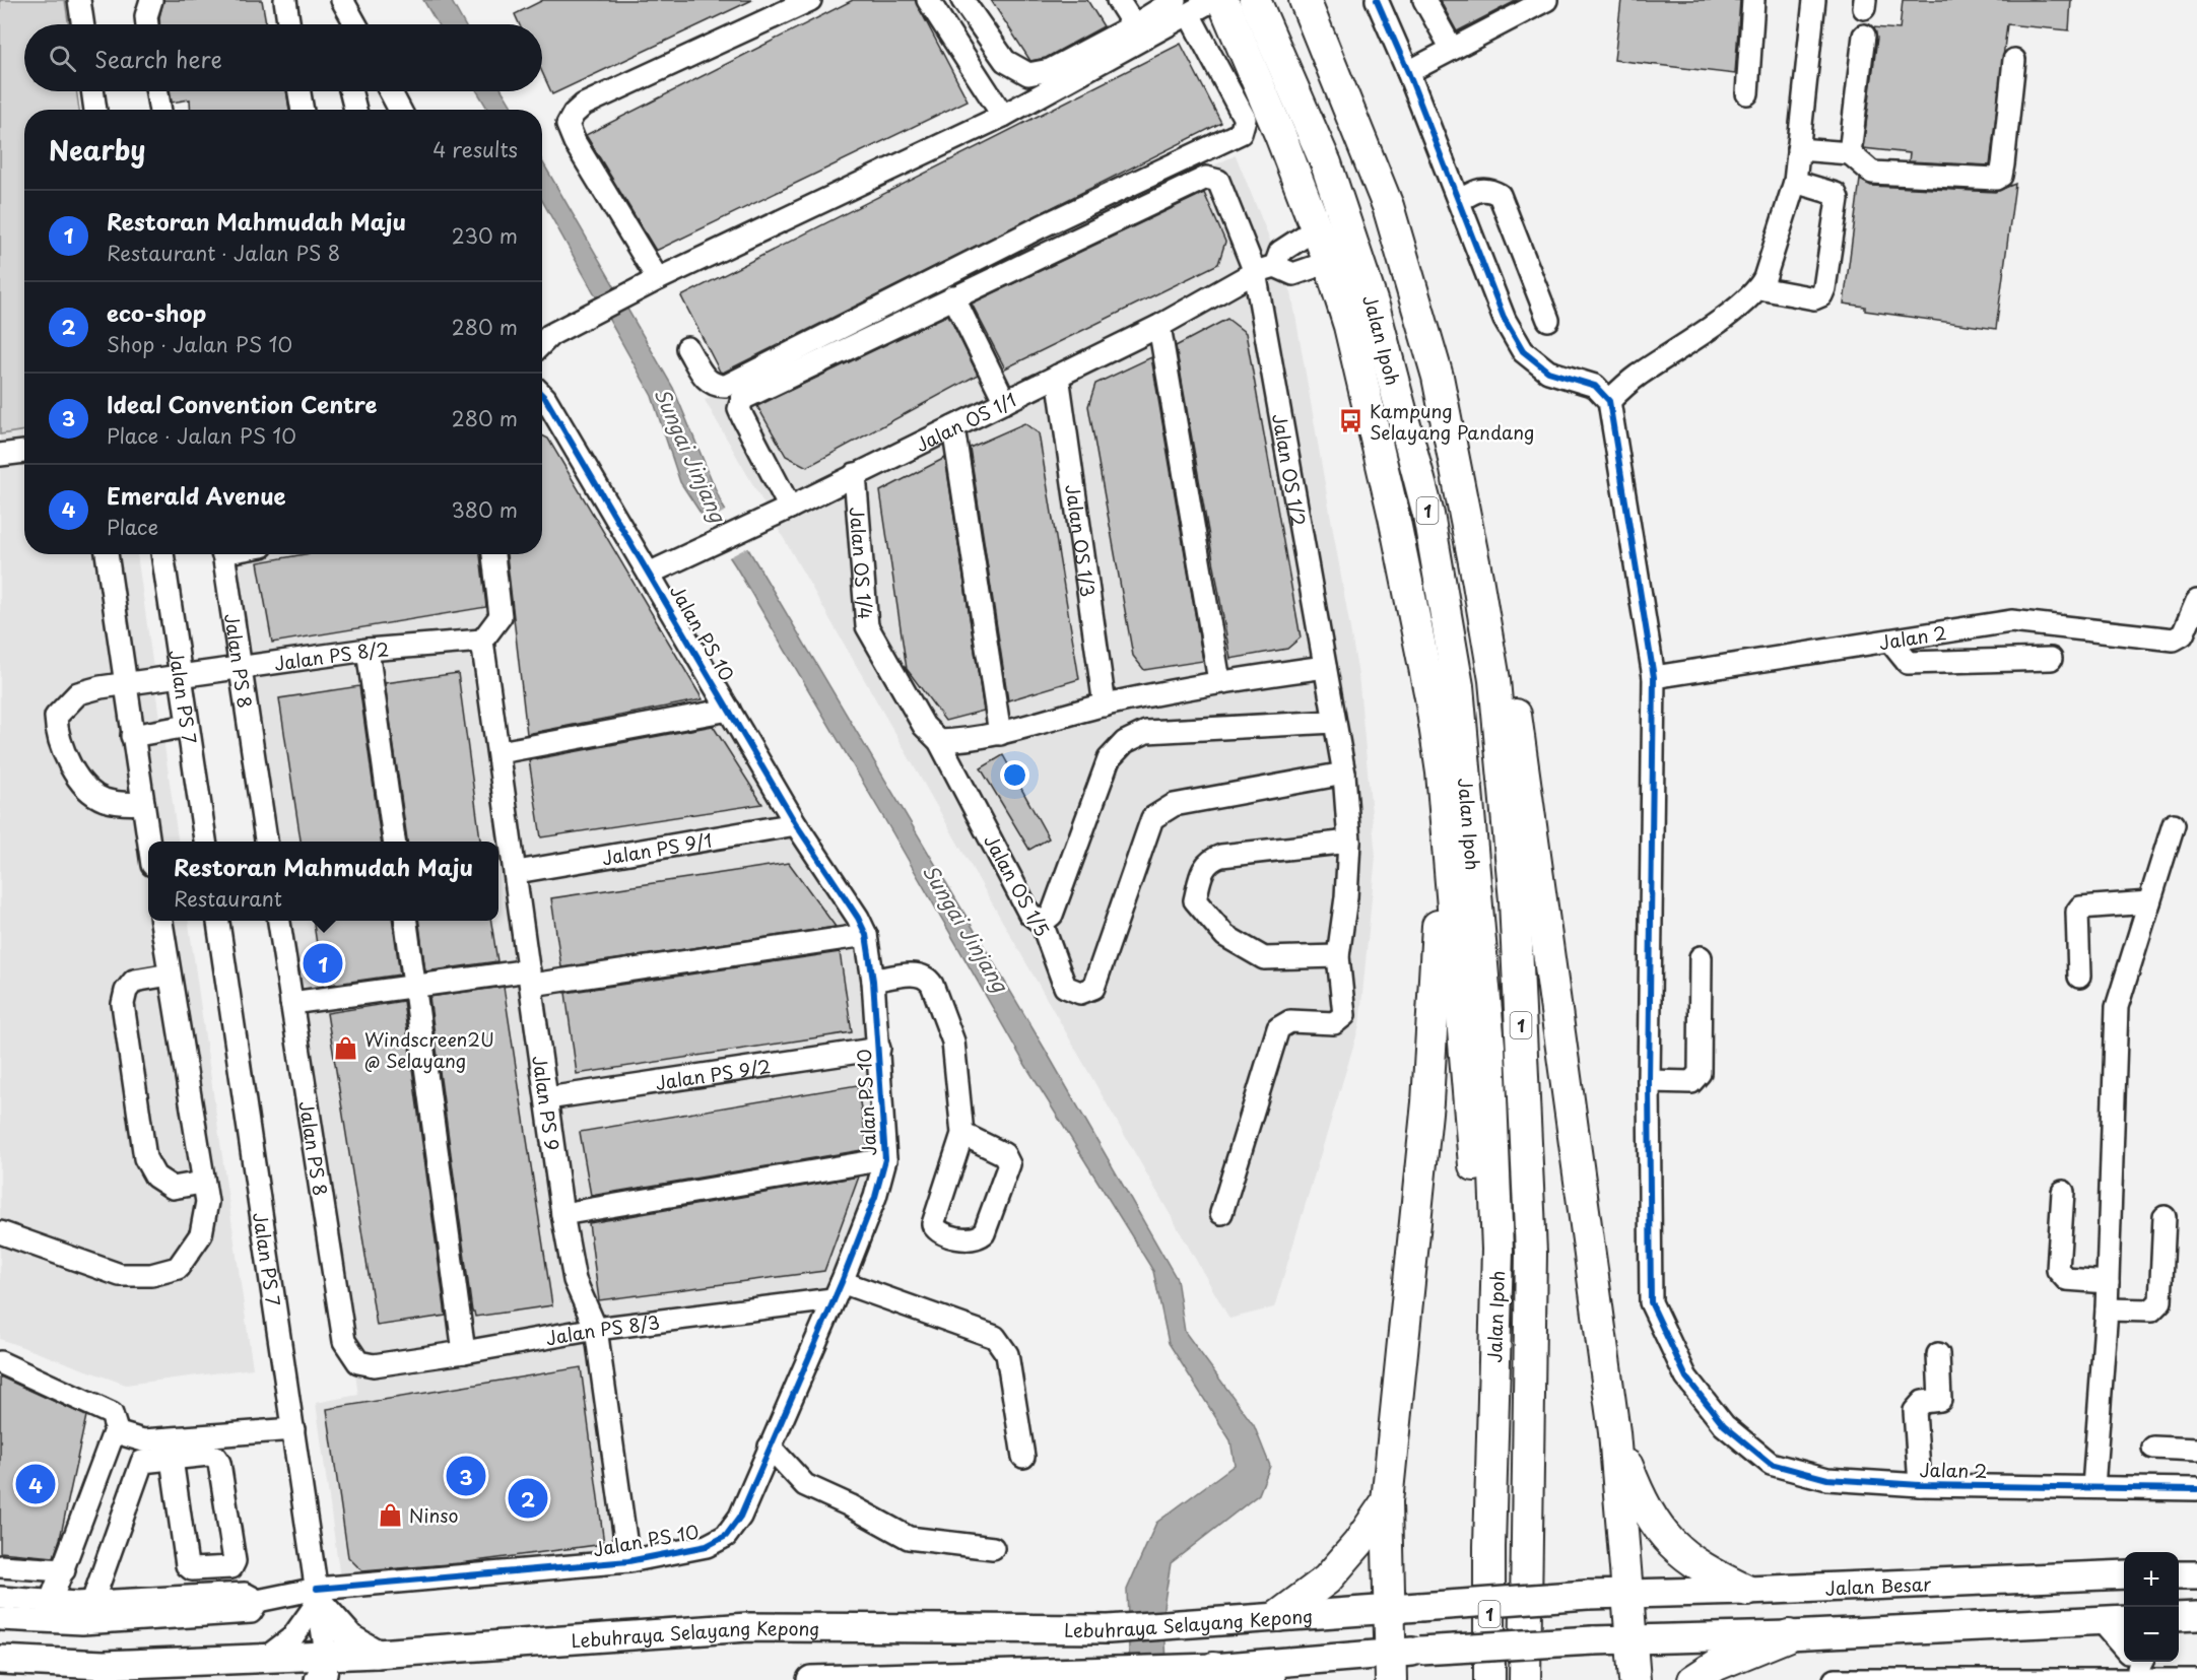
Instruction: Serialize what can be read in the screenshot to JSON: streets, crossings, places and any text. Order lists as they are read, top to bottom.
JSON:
{
  "streets": {
    "highway": ["Jalan Ipoh", "1"],
    "main road": ["Jalan Besar", "Lebuhraya Selayang Kepong"],
    "street": [
      "Jalan OS 1/1",
      "Jalan OS 1/2",
      "Jalan OS 1/3",
      "Jalan OS 1/4",
      "Jalan PS 10",
      "Jalan 2",
      "Jalan PS 8/2",
      "Jalan PS 8",
      "Jalan PS 7",
      "Jalan PS 9/1",
      "Jalan OS 1/5",
      "Jalan PS 9/2",
      "Jalan PS 9",
      "Jalan PS 8/3"
    ]
  },
  "crossings": [
    ["Jalan OS 1/1", "Jalan OS 1/2"],
    ["Jalan OS 1/1", "Jalan OS 1/3"],
    ["Jalan OS 1/1", "Jalan OS 1/4"],
    ["Jalan OS 1/1", "Jalan PS 10"],
    ["Jalan OS 1/2", "Jalan OS 1/5"],
    ["Jalan OS 1/4", "Jalan OS 1/5"],
    ["Jalan PS 10", "Jalan PS 7"],
    ["Jalan PS 10", "Jalan PS 9/1"],
    ["Jalan PS 10", "Jalan PS 9/2"],
    ["Jalan PS 10", "Jalan PS 9"],
    ["Jalan PS 10", "Jalan PS 8/3"],
    ["Jalan PS 8/2", "Jalan PS 8"],
    ["Jalan PS 8/2", "Jalan PS 7"],
    ["Jalan PS 8/2", "Jalan PS 9"],
    ["Jalan PS 8", "Jalan PS 8/3"],
    ["Jalan PS 7", "Lebuhraya Selayang Kepong"],
    ["Jalan PS 9/1", "Jalan PS 9"],
    ["Jalan PS 9/2", "Jalan PS 9"],
    ["Jalan PS 9", "Jalan PS 8/3"],
    ["Jalan Besar", "Lebuhraya Selayang Kepong"]
  ],
  "water": ["Sungai Jinjang"],
  "places": {
    "bus stop": ["Kampung Selayang Pandang"],
    "shop": ["Windscreen2U @ Selayang", "Ninso"]
  },
  "page": {
    "search": "Search here",
    "heading": ["Nearby", "4 results"],
    "list": [
      {
        "mark": "1",
        "name": "Restoran Mahmudah Maju",
        "note": "Restaurant · Jalan PS 8",
        "value": "230 m"
      },
      {
        "mark": "2",
        "name": "eco-shop",
        "note": "Shop · Jalan PS 10",
        "value": "280 m"
      },
      {
        "mark": "3",
        "name": "Ideal Convention Centre",
        "note": "Place · Jalan PS 10",
        "value": "280 m"
      },
      {
        "mark": "4",
        "name": "Emerald Avenue",
        "note": "Place",
        "value": "380 m"
      }
    ],
    "popup": ["Restoran Mahmudah Maju", "Restaurant"],
    "pins": [
      "1",
      "3",
      "4",
      "2"
    ],
    "map_buttons": ["+", "−"]
  }
}
